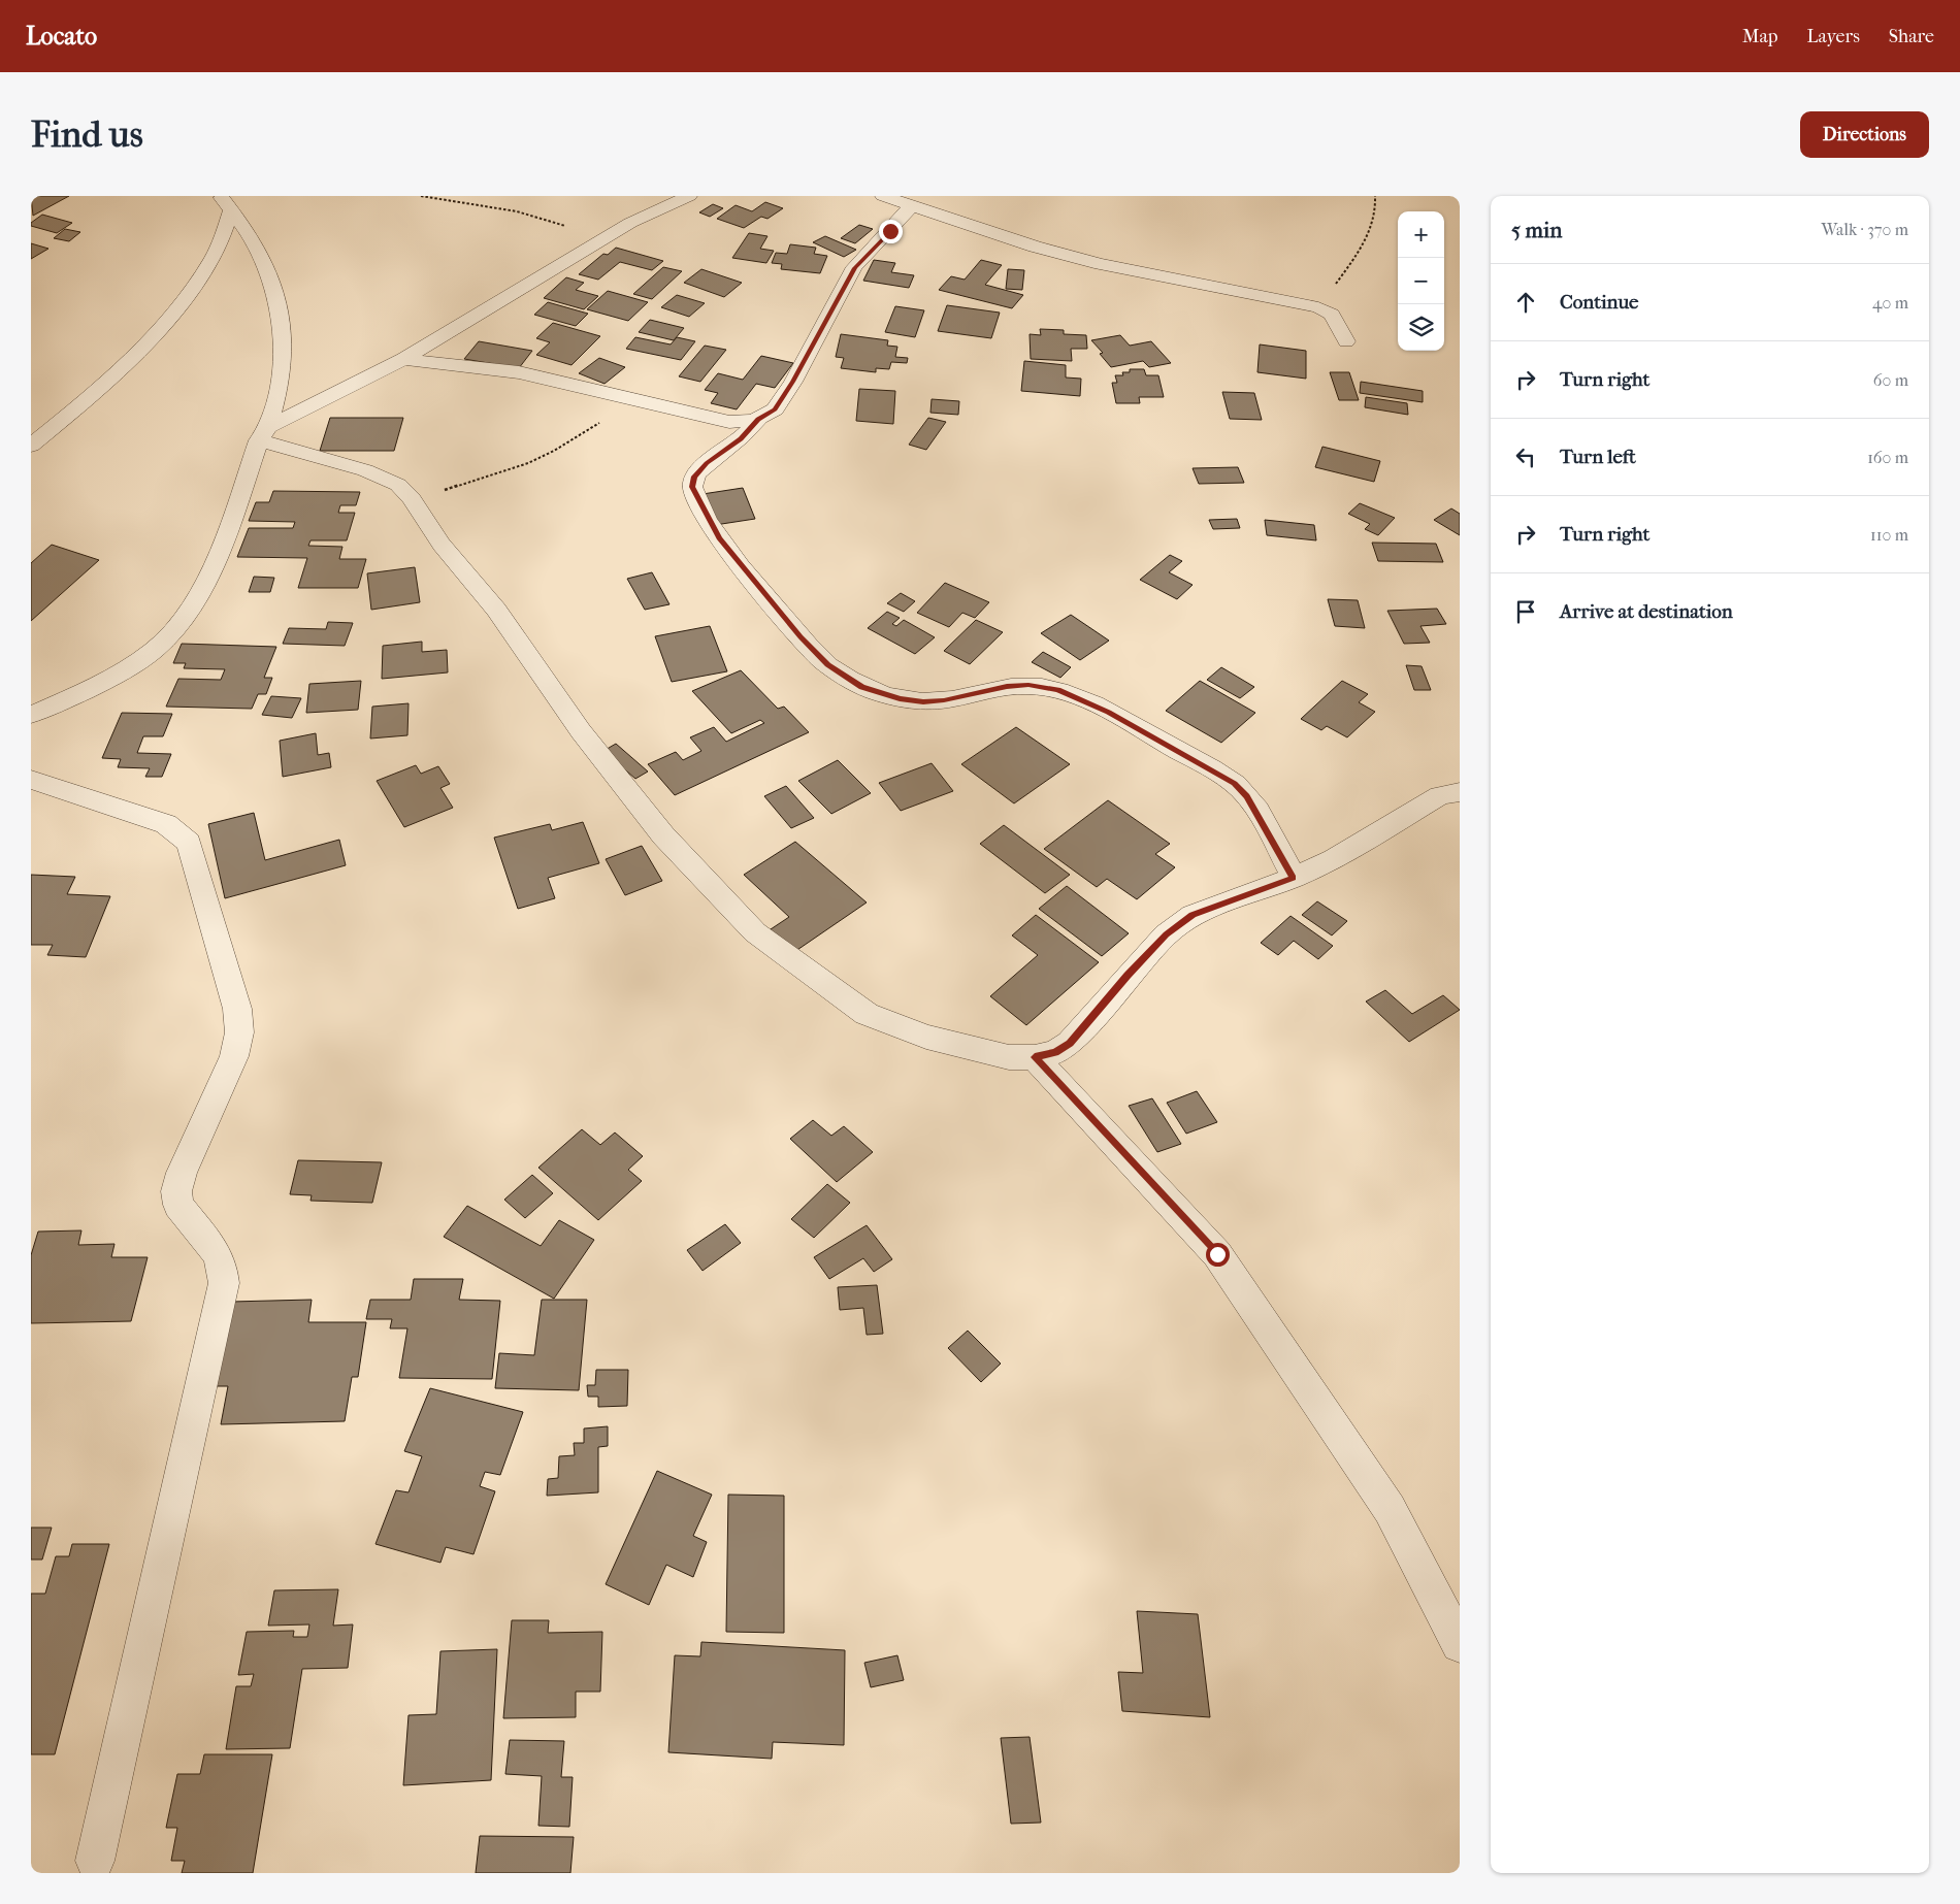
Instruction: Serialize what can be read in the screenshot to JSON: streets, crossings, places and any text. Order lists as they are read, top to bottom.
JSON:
{
  "page": {
    "header": "Locato",
    "nav": ["Map", "Layers", "Share"],
    "buttons": "Directions",
    "title": "Find us",
    "heading": ["5 min", "Walk · 370 m"],
    "map_buttons": ["+", "−"],
    "list": [
      ["Continue", "40 m"],
      ["Turn right", "60 m"],
      ["Turn left", "160 m"],
      ["Turn right", "110 m"],
      "Arrive at destination"
    ]
  }
}
